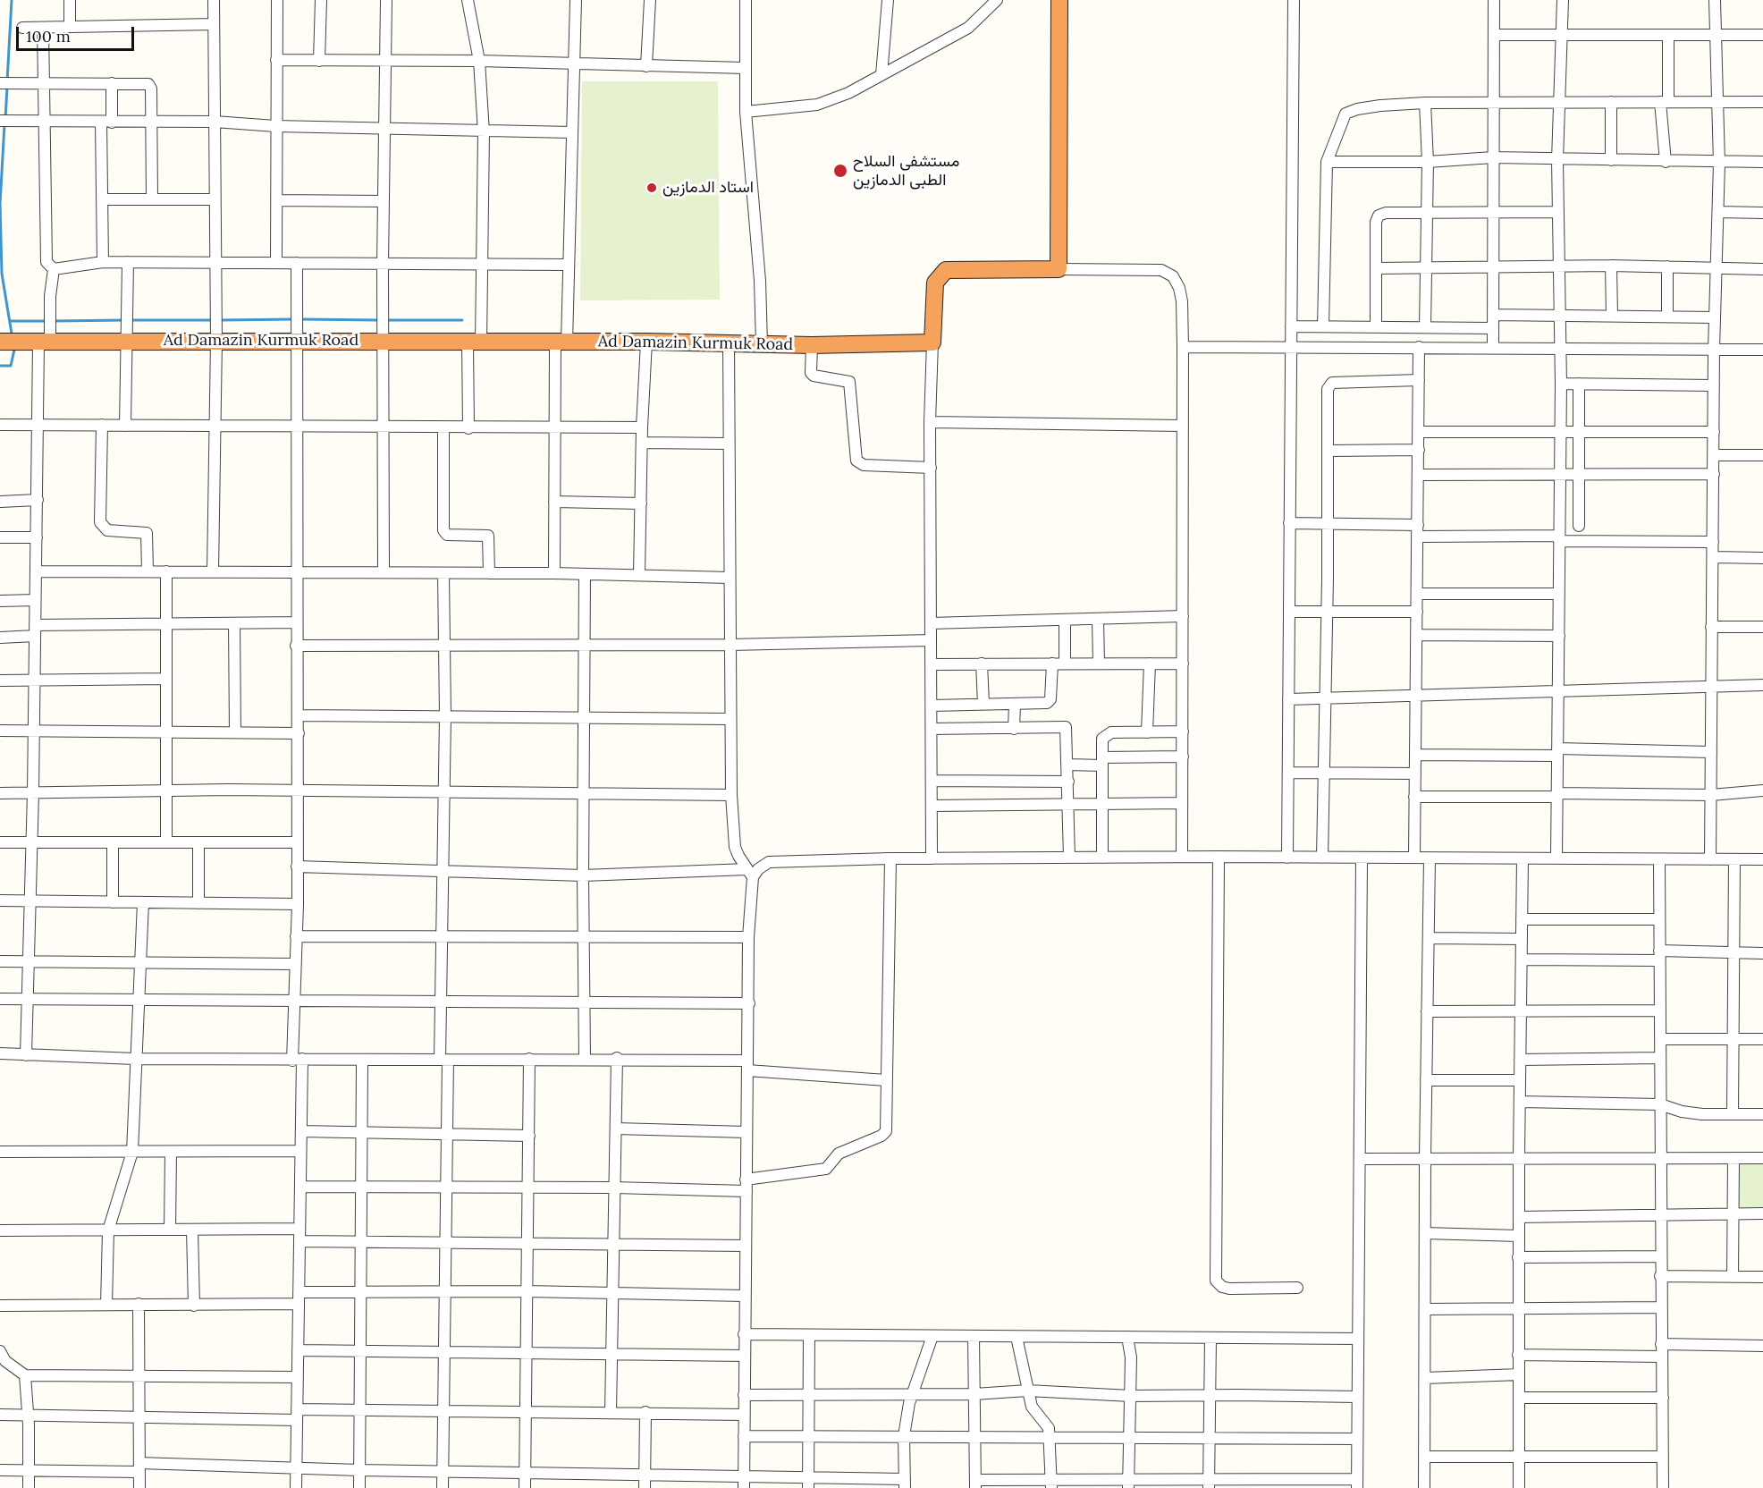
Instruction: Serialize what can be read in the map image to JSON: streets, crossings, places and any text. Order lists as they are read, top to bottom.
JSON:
{
  "streets": {
    "highway": ["Ad Damazin Kurmuk Road"]
  },
  "places": ["مستشفى السلاح الطبى الدمازين", "استاد الدمازين"],
  "scale_bar": "100 m"
}
